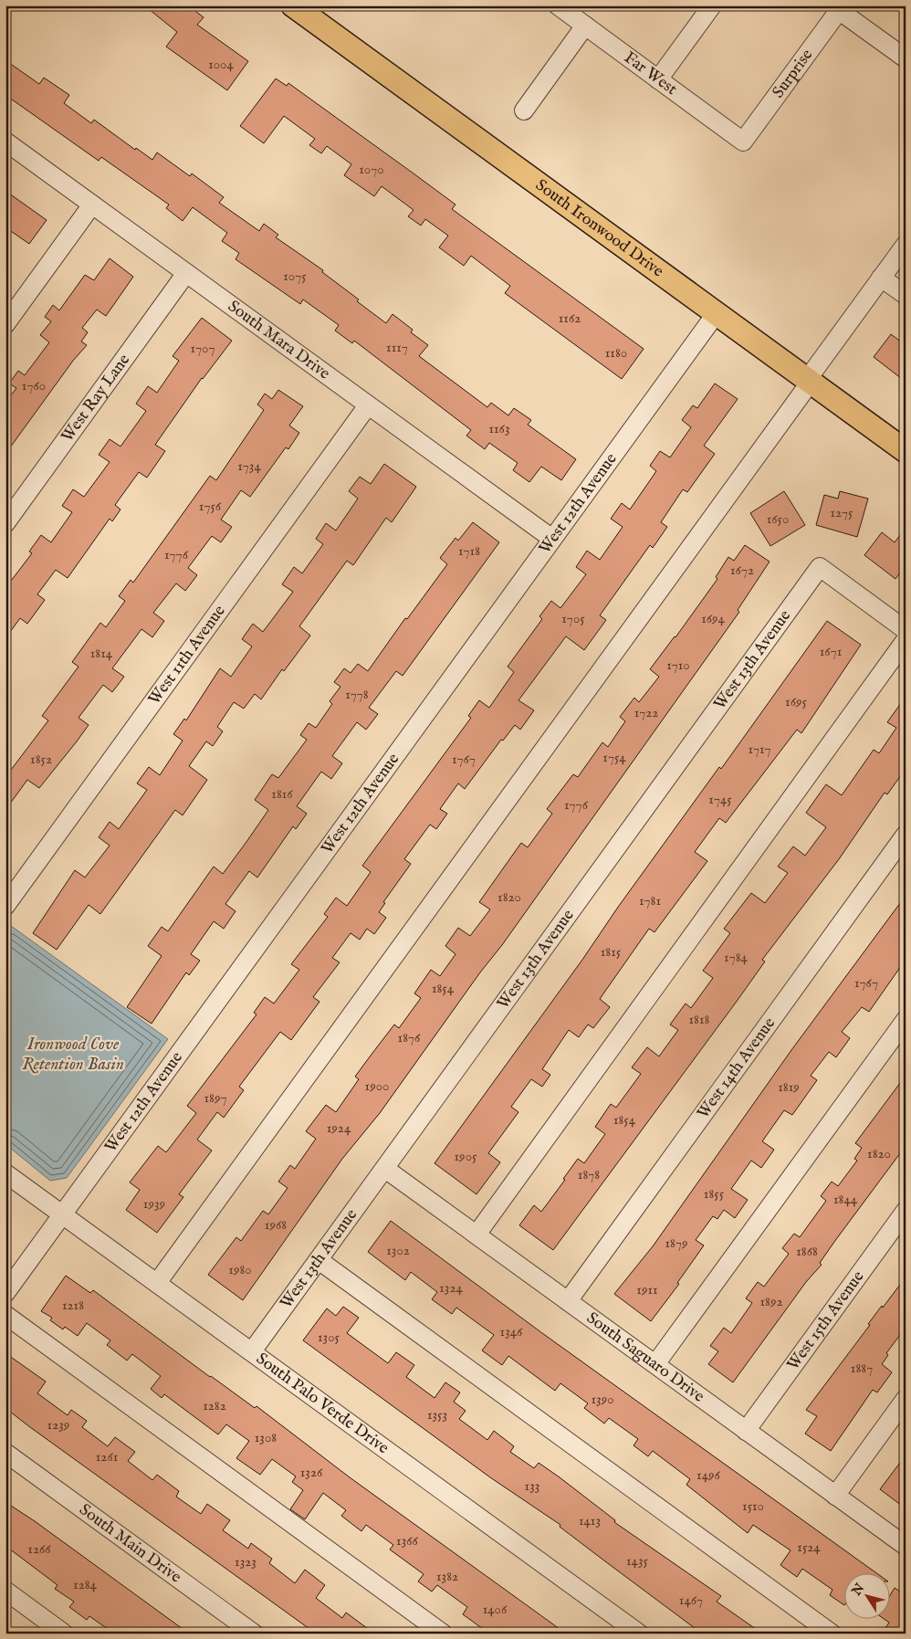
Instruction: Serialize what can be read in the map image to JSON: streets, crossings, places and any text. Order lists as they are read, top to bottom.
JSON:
{
  "streets": {
    "main road": ["South Ironwood Drive"],
    "street": [
      "Far West",
      "Surprise",
      "South Mara Drive",
      "West Ray Lane",
      "West 12th Avenue",
      "West 11th Avenue",
      "West 13th Avenue",
      "West 14th Avenue",
      "West 15th Avenue",
      "South Saguaro Drive",
      "South Palo Verde Drive",
      "South Main Drive"
    ]
  },
  "crossings": [
    ["Far West", "Surprise"],
    ["South Ironwood Drive", "West 12th Avenue"],
    ["South Mara Drive", "West Ray Lane"],
    ["South Mara Drive", "West 12th Avenue"],
    ["South Mara Drive", "West 11th Avenue"],
    ["West 12th Avenue", "South Palo Verde Drive"],
    ["West 13th Avenue", "South Saguaro Drive"],
    ["West 13th Avenue", "South Palo Verde Drive"],
    ["West 14th Avenue", "South Saguaro Drive"],
    ["West 15th Avenue", "South Saguaro Drive"]
  ],
  "water": ["Ironwood Cove Retention Basin"],
  "house_numbers": [
    "1004",
    "1070",
    "1075",
    "1162",
    "1117",
    "1707",
    "1180",
    "1760",
    "1163",
    "1734",
    "1756",
    "1275",
    "1650",
    "1718",
    "1776",
    "1672",
    "1705",
    "1694",
    "1671",
    "1814",
    "1710",
    "1778",
    "1695",
    "1722",
    "1717",
    "1754",
    "1852",
    "1767",
    "1816",
    "1745",
    "1776",
    "1820",
    "1781",
    "1815",
    "1784",
    "1767",
    "1854",
    "1818",
    "1876",
    "1900",
    "1819",
    "1897",
    "1854",
    "1924",
    "1820",
    "1905",
    "1878",
    "1855",
    "1844",
    "1939",
    "1968",
    "1879",
    "1302",
    "1868",
    "1980",
    "1324",
    "1911",
    "1892",
    "1218",
    "1346",
    "1305",
    "1887",
    "1390",
    "1282",
    "1353",
    "1239",
    "1308",
    "1261",
    "1326",
    "1496",
    "133",
    "1510",
    "1413",
    "1366",
    "1524",
    "1266",
    "1435",
    "1323",
    "1382",
    "1284",
    "1467",
    "1406"
  ],
  "north": "top left"
}
